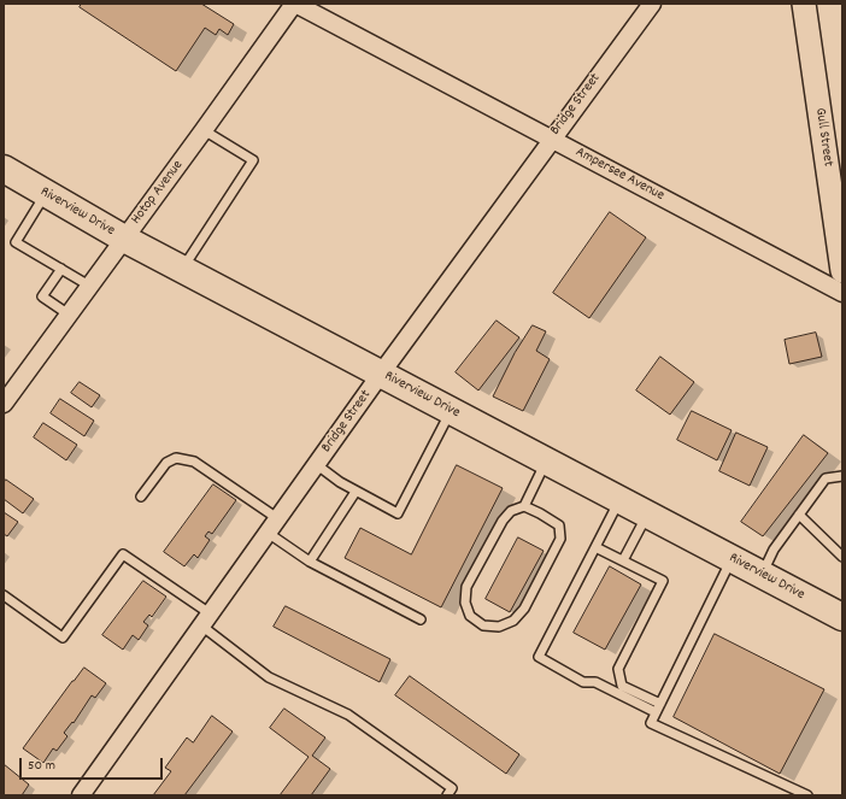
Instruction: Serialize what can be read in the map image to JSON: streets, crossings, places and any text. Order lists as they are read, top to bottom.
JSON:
{
  "streets": {
    "main road": ["Riverview Drive"],
    "street": [
      "Bridge Street",
      "Gull Street",
      "Ampersee Avenue",
      "Hotop Avenue"
    ]
  },
  "crossings": [
    ["Bridge Street", "Ampersee Avenue"],
    ["Bridge Street", "Riverview Drive"],
    ["Ampersee Avenue", "Hotop Avenue"],
    ["Hotop Avenue", "Riverview Drive"]
  ],
  "scale_bar": "50 m"
}
